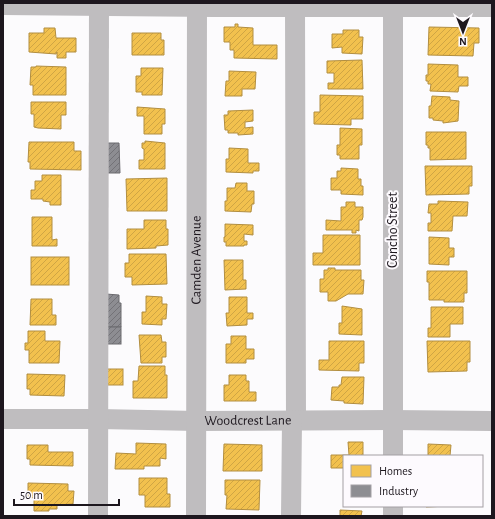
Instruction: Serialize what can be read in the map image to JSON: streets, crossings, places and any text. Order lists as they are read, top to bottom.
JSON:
{
  "streets": {
    "street": ["Concho Street", "Camden Avenue", "Woodcrest Lane"]
  },
  "crossings": [
    ["Concho Street", "Woodcrest Lane"],
    ["Camden Avenue", "Woodcrest Lane"]
  ],
  "legend": ["Homes", "Industry"],
  "scale_bar": "50 m",
  "north": "bottom"
}
